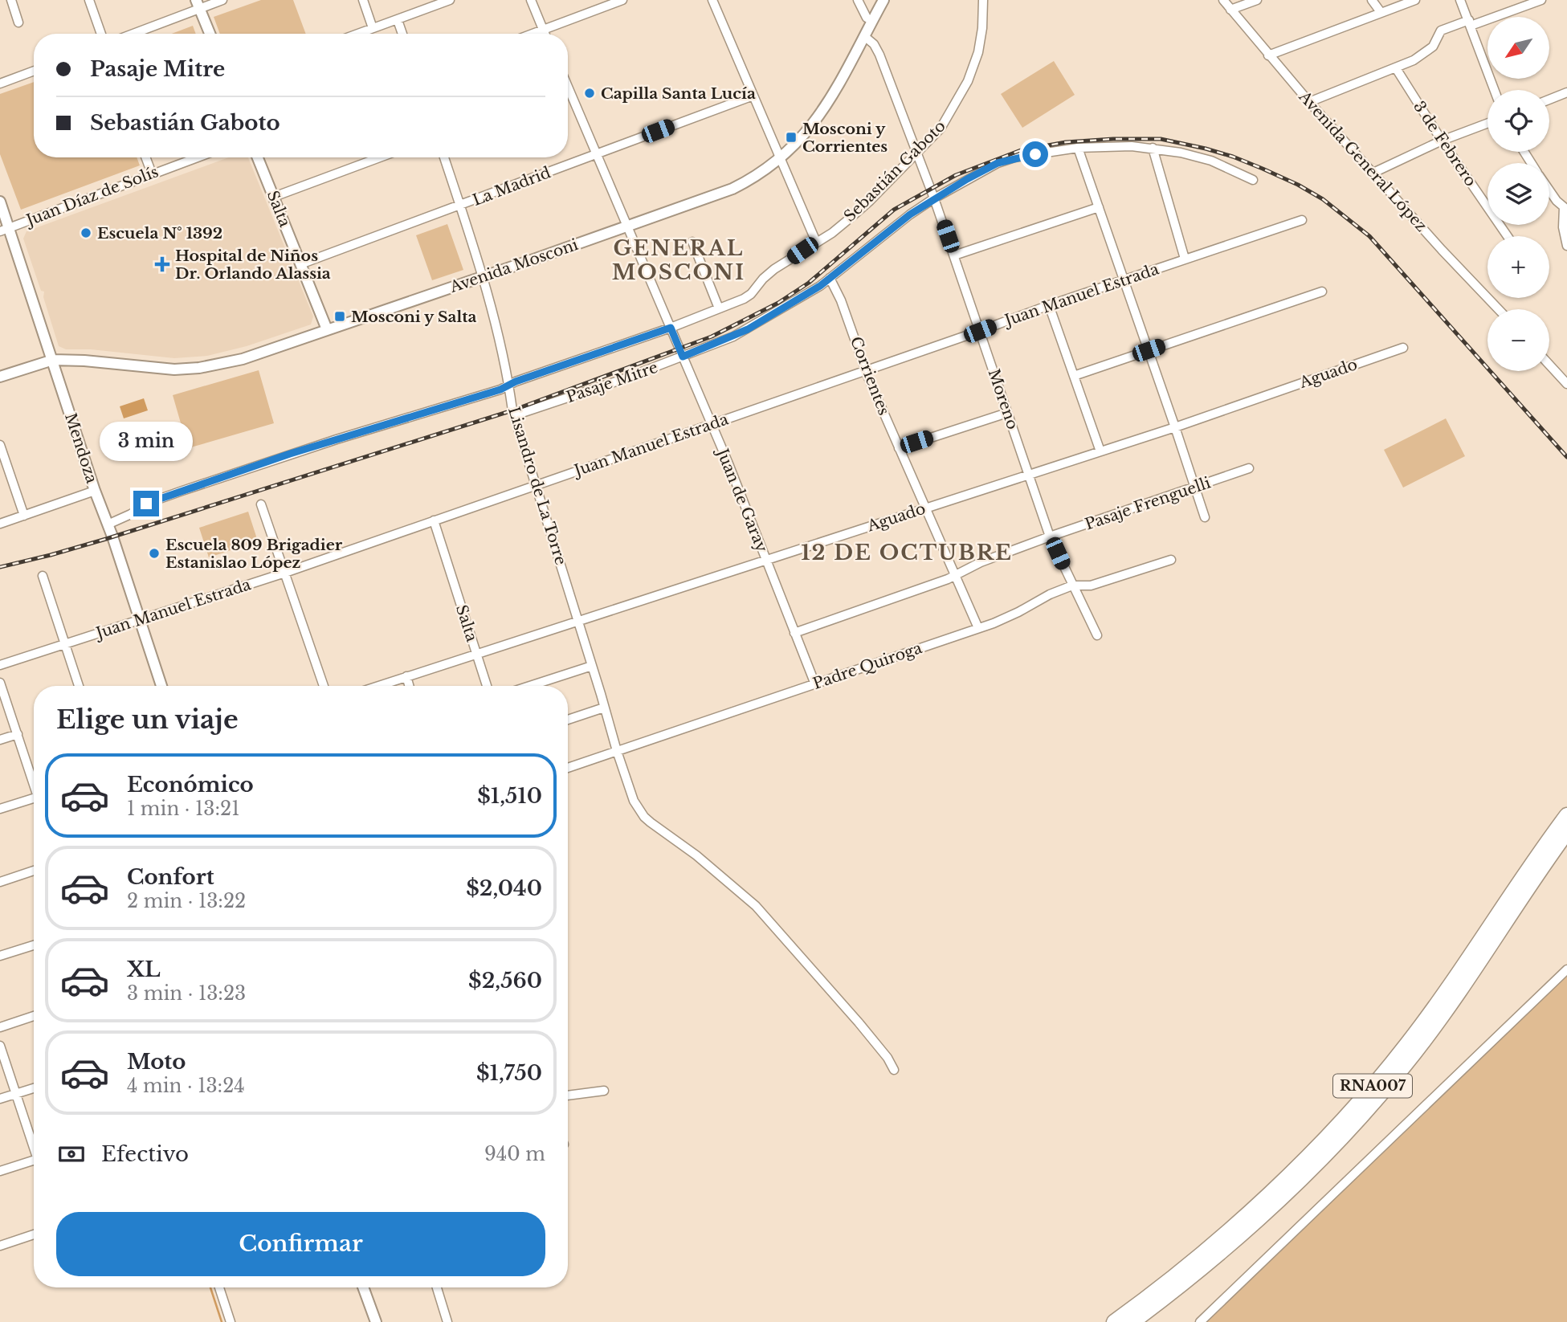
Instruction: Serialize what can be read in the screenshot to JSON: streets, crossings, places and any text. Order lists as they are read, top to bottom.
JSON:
{
  "streets": {
    "highway": ["RNA007"],
    "street": [
      "3 de Febrero",
      "Avenida General López",
      "Sebastián Gaboto",
      "La Madrid",
      "Juan Díaz de Solís",
      "Salta",
      "Avenida Mosconi",
      "Juan Manuel Estrada",
      "Aguado",
      "Corrientes",
      "Pasaje Mitre",
      "Moreno",
      "Mendoza",
      "Lisandro de La Torre",
      "Juan de Garay",
      "Pasaje Frenguelli",
      "Padre Quiroga"
    ]
  },
  "crossings": [
    ["Sebastián Gaboto", "Moreno"],
    ["Sebastián Gaboto", "Mendoza"],
    ["Sebastián Gaboto", "Lisandro de La Torre"],
    ["Sebastián Gaboto", "Juan de Garay"],
    ["La Madrid", "Salta"],
    ["La Madrid", "Lisandro de La Torre"],
    ["La Madrid", "Juan de Garay"],
    ["Juan Díaz de Solís", "Mendoza"],
    ["Salta", "Avenida Mosconi"],
    ["Salta", "Juan Manuel Estrada"],
    ["Salta", "Aguado"],
    ["Avenida Mosconi", "Moreno"],
    ["Avenida Mosconi", "Mendoza"],
    ["Avenida Mosconi", "Lisandro de La Torre"],
    ["Avenida Mosconi", "Juan de Garay"],
    ["Juan Manuel Estrada", "Corrientes"],
    ["Juan Manuel Estrada", "Moreno"],
    ["Juan Manuel Estrada", "Mendoza"],
    ["Juan Manuel Estrada", "Lisandro de La Torre"],
    ["Juan Manuel Estrada", "Juan de Garay"],
    ["Aguado", "Corrientes"],
    ["Aguado", "Moreno"],
    ["Aguado", "Lisandro de La Torre"],
    ["Aguado", "Juan de Garay"],
    ["Corrientes", "Pasaje Mitre"],
    ["Corrientes", "Pasaje Frenguelli"],
    ["Corrientes", "Padre Quiroga"],
    ["Pasaje Mitre", "Moreno"],
    ["Pasaje Mitre", "Lisandro de La Torre"],
    ["Pasaje Mitre", "Juan de Garay"],
    ["Moreno", "Pasaje Frenguelli"],
    ["Moreno", "Padre Quiroga"],
    ["Lisandro de La Torre", "Padre Quiroga"],
    ["Juan de Garay", "Pasaje Frenguelli"],
    ["Juan de Garay", "Padre Quiroga"]
  ],
  "districts": ["GENERAL MOSCONI", "12 DE OCTUBRE"],
  "places": {
    "other": ["Capilla Santa Lucía", "Escuela N° 1392", "Escuela 809 Brigadier Estanislao López"],
    "transit": ["Mosconi y Corrientes", "Mosconi y Salta"],
    "health": ["Hospital de Niños Dr. Orlando Alassia"]
  },
  "north": "bottom left",
  "page": {
    "map_buttons": ["+", "−"],
    "banner": ["Pasaje Mitre", "Sebastián Gaboto"],
    "bubble": "3 min",
    "heading": "Elige un viaje",
    "list": [
      {
        "name": "Económico",
        "note": "1 min · 13:21",
        "value": "$1,510"
      },
      {
        "name": "Confort",
        "note": "2 min · 13:22",
        "value": "$2,040"
      },
      {
        "name": "XL",
        "note": "3 min · 13:23",
        "value": "$2,560"
      },
      {
        "name": "Moto",
        "note": "4 min · 13:24",
        "value": "$1,750"
      }
    ],
    "pay": ["Efectivo", "940 m"],
    "buttons": "Confirmar"
  }
}
